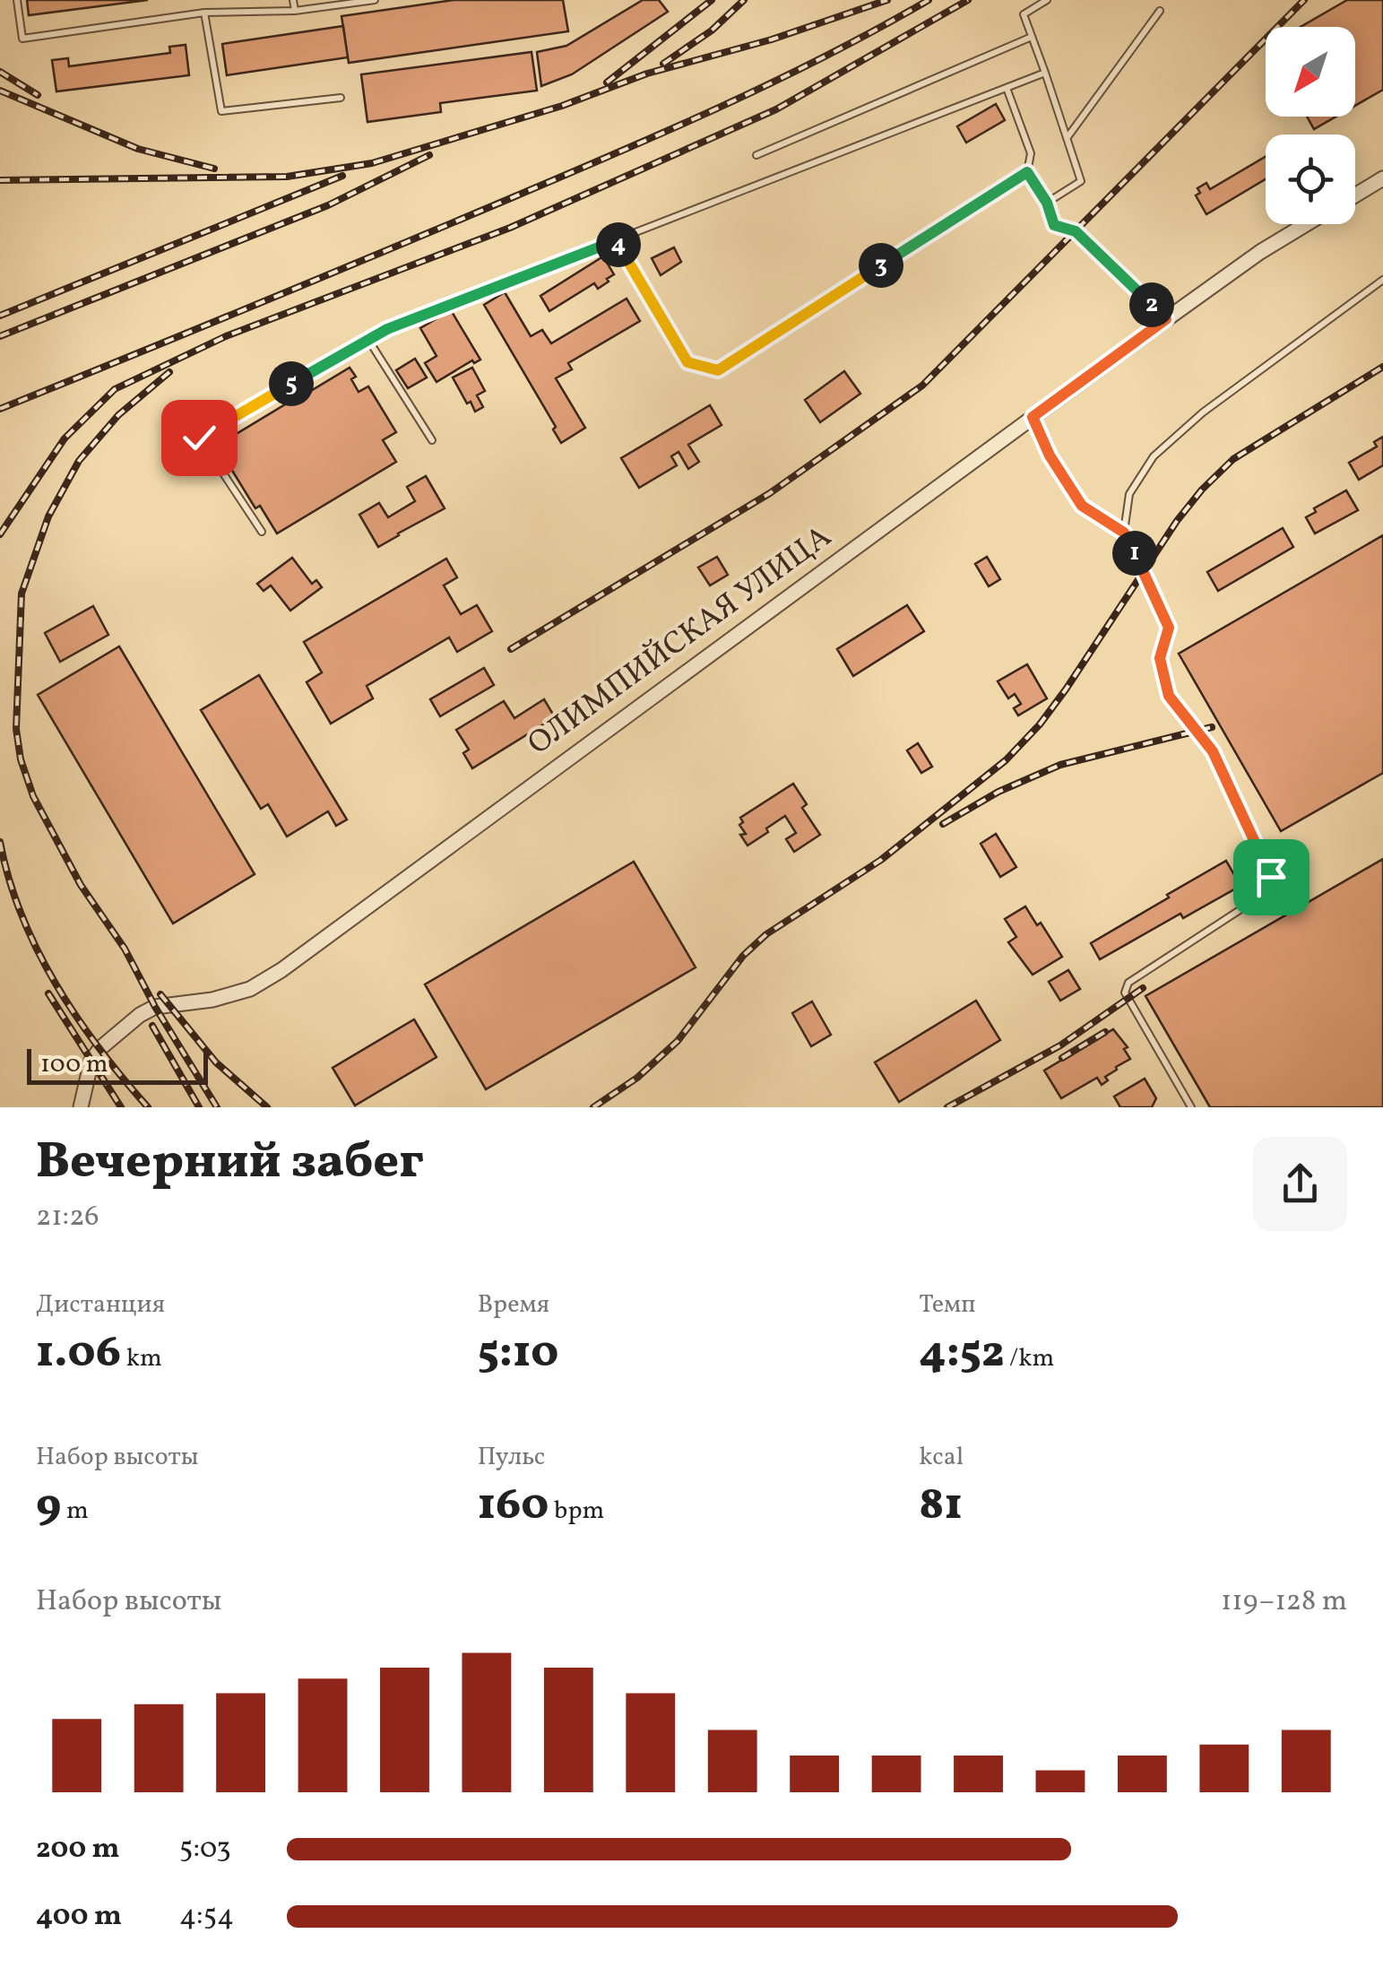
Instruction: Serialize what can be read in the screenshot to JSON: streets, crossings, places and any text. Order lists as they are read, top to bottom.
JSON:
{
  "streets": {
    "street": ["ОЛИМПИЙСКАЯ УЛИЦА"]
  },
  "scale_bar": "100 m",
  "north": "bottom left",
  "page": {
    "pins": [
      "4",
      "3",
      "2",
      "5",
      "1"
    ],
    "scale": "100 m",
    "heading": ["Вечерний забег", "21:26"],
    "stats": [
      ["Дистанция", "1.06 km"],
      ["Время", "5:10"],
      ["Темп", "4:52 /km"],
      ["Набор высоты", "9 m"],
      ["Пульс", "160 bpm"],
      ["kcal", "81"]
    ],
    "chart": ["Набор высоты", "119–128 m"],
    "list": [
      {
        "name": "200 m",
        "note": "5:03"
      },
      {
        "name": "400 m",
        "note": "4:54"
      }
    ]
  }
}
